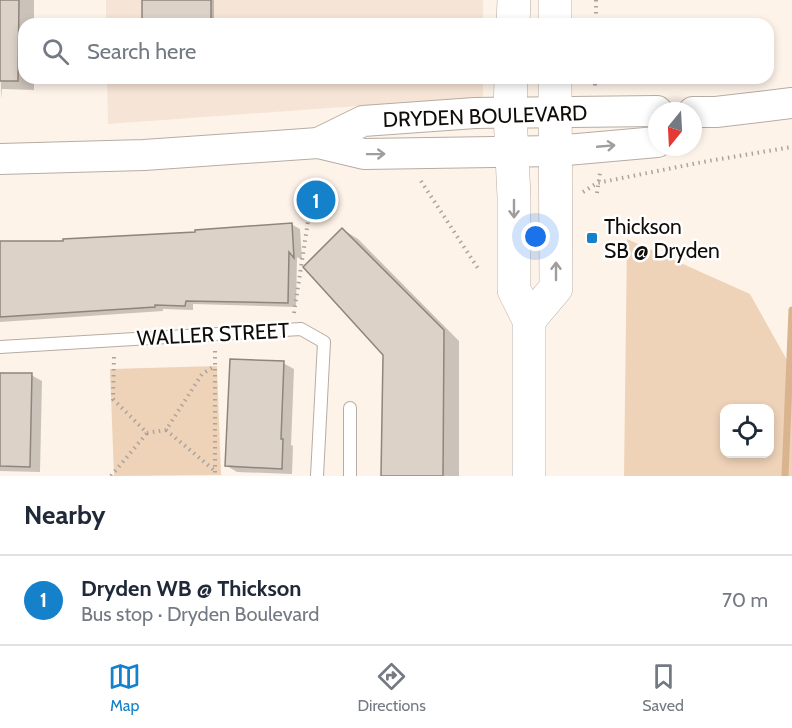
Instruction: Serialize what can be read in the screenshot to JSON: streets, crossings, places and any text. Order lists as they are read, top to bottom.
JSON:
{
  "streets": {
    "street": ["DRYDEN BOULEVARD"],
    "lane": ["WALLER STREET"]
  },
  "places": {
    "transit": ["Thickson SB @ Dryden"]
  },
  "north": "bottom",
  "page": {
    "search": "Search here",
    "pins": "1",
    "heading": "Nearby",
    "list": [
      {
        "mark": "1",
        "name": "Dryden WB @ Thickson",
        "note": "Bus stop · Dryden Boulevard",
        "value": "70 m"
      }
    ],
    "nav": ["Map", "Directions", "Saved"]
  }
}
